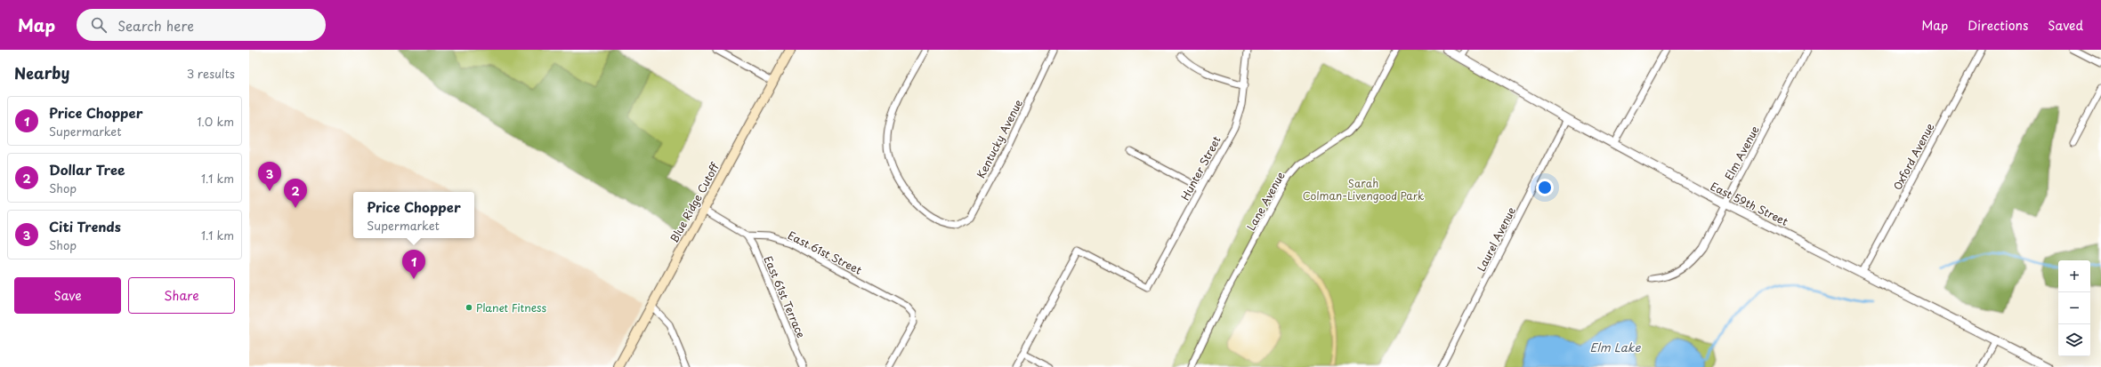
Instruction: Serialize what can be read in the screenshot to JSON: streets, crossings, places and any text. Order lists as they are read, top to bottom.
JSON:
{
  "streets": {
    "main road": ["Blue Ridge Cutoff"],
    "street": [
      "Kentucky Avenue",
      "Elm Avenue",
      "Oxford Avenue",
      "Hunter Street",
      "Lane Avenue",
      "East 59th Street",
      "Laurel Avenue",
      "East 61st Street",
      "East 61st Terrace"
    ]
  },
  "crossings": [
    ["Elm Avenue", "East 59th Street"],
    ["Oxford Avenue", "East 59th Street"],
    ["Blue Ridge Cutoff", "East 61st Street"],
    ["East 59th Street", "Laurel Avenue"],
    ["East 61st Street", "East 61st Terrace"]
  ],
  "water": ["Elm Lake"],
  "parks": ["Sarah Colman-Livengood Park"],
  "places": ["Planet Fitness"],
  "page": {
    "header": "Map",
    "search": "Search here",
    "nav": ["Map", "Directions", "Saved"],
    "heading": ["Nearby", "3 results"],
    "list": [
      {
        "mark": "1",
        "name": "Price Chopper",
        "note": "Supermarket",
        "value": "1.0 km"
      },
      {
        "mark": "2",
        "name": "Dollar Tree",
        "note": "Shop",
        "value": "1.1 km"
      },
      {
        "mark": "3",
        "name": "Citi Trends",
        "note": "Shop",
        "value": "1.1 km"
      }
    ],
    "pins": ["3", "2", "1"],
    "popup": ["Price Chopper", "Supermarket"],
    "map_buttons": ["+", "−"],
    "buttons": ["Save", "Share"]
  }
}
